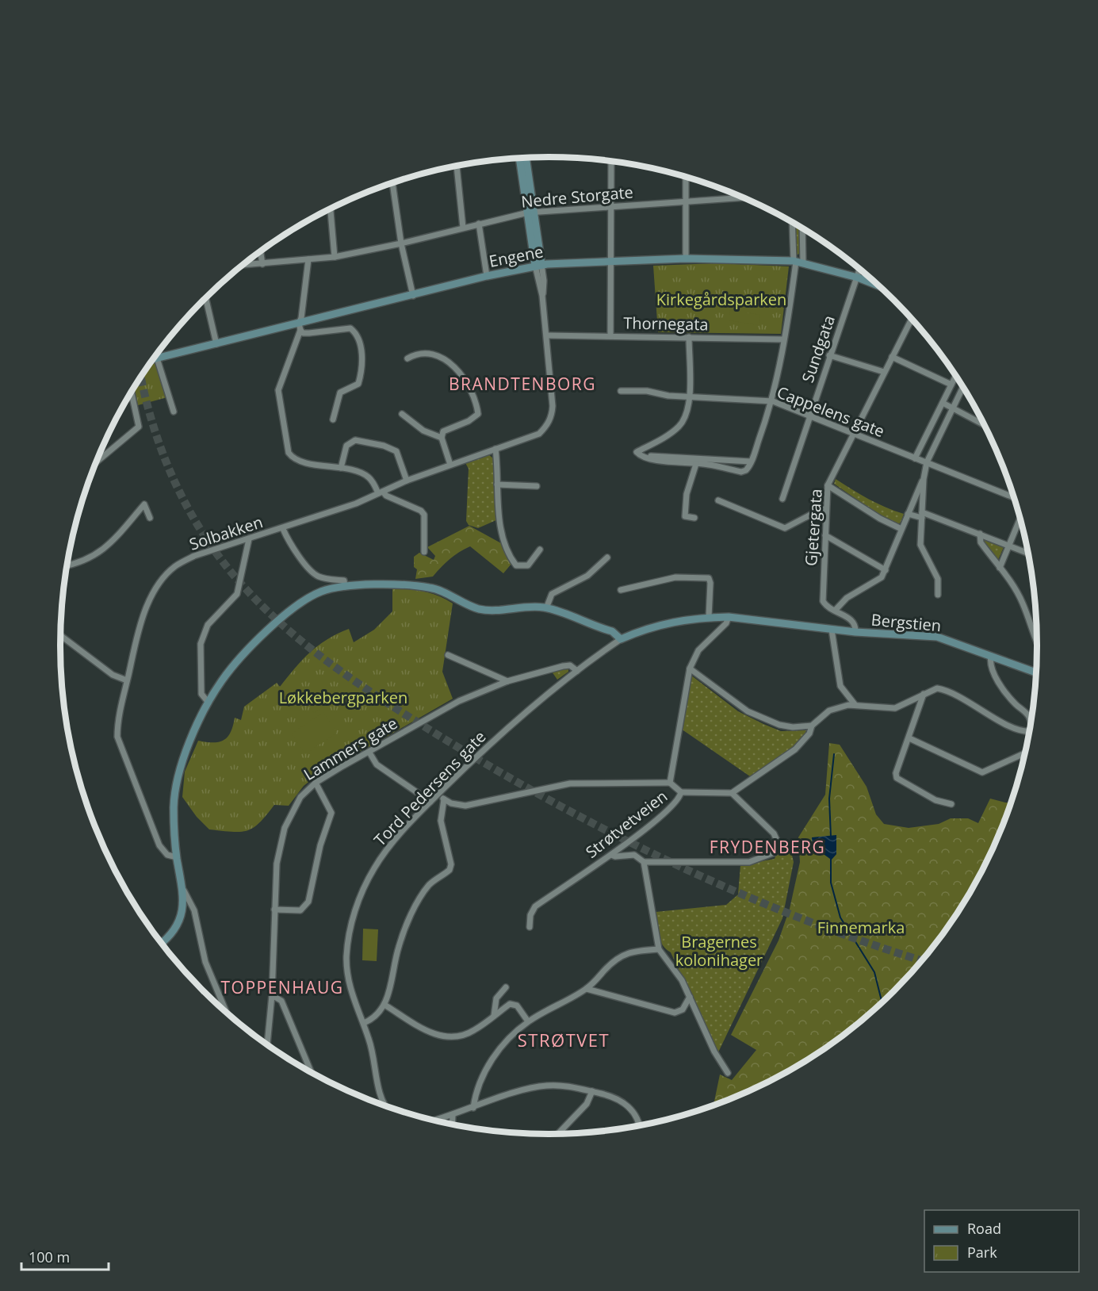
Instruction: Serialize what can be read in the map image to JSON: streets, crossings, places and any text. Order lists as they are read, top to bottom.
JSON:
{
  "streets": {
    "main road": ["Engene", "Bergstien"],
    "street": [
      "Nedre Storgate",
      "Thornegata",
      "Sundgata",
      "Cappelens gate",
      "Gjetergata",
      "Solbakken",
      "Lammers gate",
      "Tord Pedersens gate",
      "Strøtvetveien"
    ]
  },
  "crossings": [
    ["Engene", "Sundgata"],
    ["Engene", "Solbakken"],
    ["Thornegata", "Solbakken"],
    ["Sundgata", "Cappelens gate"],
    ["Cappelens gate", "Gjetergata"],
    ["Gjetergata", "Bergstien"],
    ["Bergstien", "Tord Pedersens gate"],
    ["Bergstien", "Strøtvetveien"],
    ["Lammers gate", "Tord Pedersens gate"]
  ],
  "districts": [
    "BRANDTENBORG",
    "FRYDENBERG",
    "TOPPENHAUG",
    "STRØTVET"
  ],
  "parks": [
    "Kirkegårdsparken",
    "Løkkebergparken",
    "Finnemarka",
    "Bragernes kolonihager"
  ],
  "legend": ["Road", "Park"],
  "scale_bar": "100 m"
}
